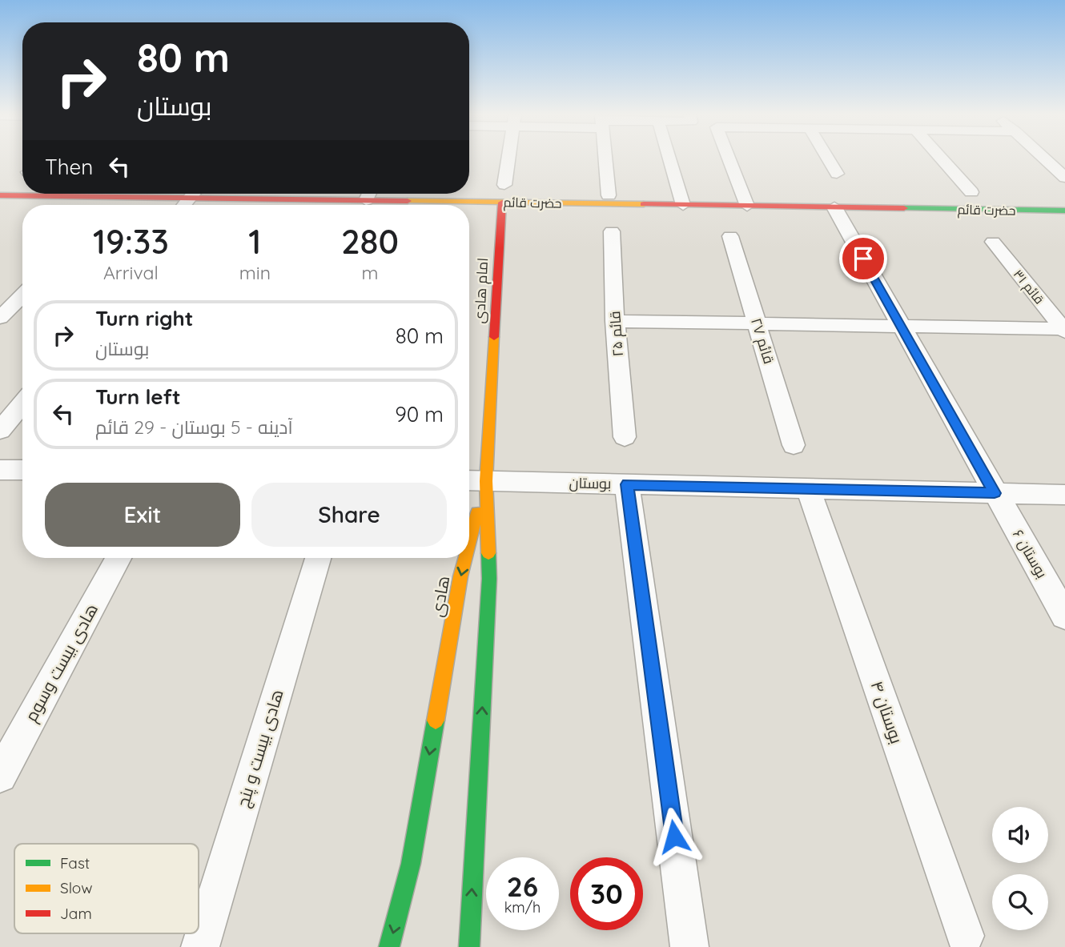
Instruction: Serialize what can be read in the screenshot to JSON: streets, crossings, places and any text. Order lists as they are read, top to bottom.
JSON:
{
  "streets": {
    "street": [
      "حضرت قائم",
      "قائم ۳۱",
      "امام هادی",
      "قائم ۲۵",
      "قائم ۲۷",
      "بوستان",
      "بوستان ۶",
      "هادی",
      "هادی بیست وسوم",
      "بوستان ۴",
      "هادی بیست و پنج"
    ]
  },
  "crossings": [
    ["حضرت قائم", "امام هادی"],
    ["حضرت قائم", "بوستان ۶"],
    ["امام هادی", "بوستان"],
    ["امام هادی", "هادی"],
    ["بوستان", "بوستان ۶"],
    ["بوستان", "هادی"],
    ["بوستان", "بوستان ۴"]
  ],
  "legend": ["Fast", "Slow", "Jam"],
  "page": {
    "turn": ["80 m", "بوستان"],
    "then": "Then",
    "eta": [
      "19:33",
      "Arrival",
      "1",
      "min",
      "280",
      "m"
    ],
    "list": [
      {
        "name": "Turn right",
        "note": "بوستان",
        "value": "80 m"
      },
      {
        "name": "Turn left",
        "note": "آدینه - 5 بوستان - 29 قائم",
        "value": "90 m"
      }
    ],
    "buttons": ["Exit", "Share"],
    "speed": "26 km/h",
    "limit": "30"
  }
}
